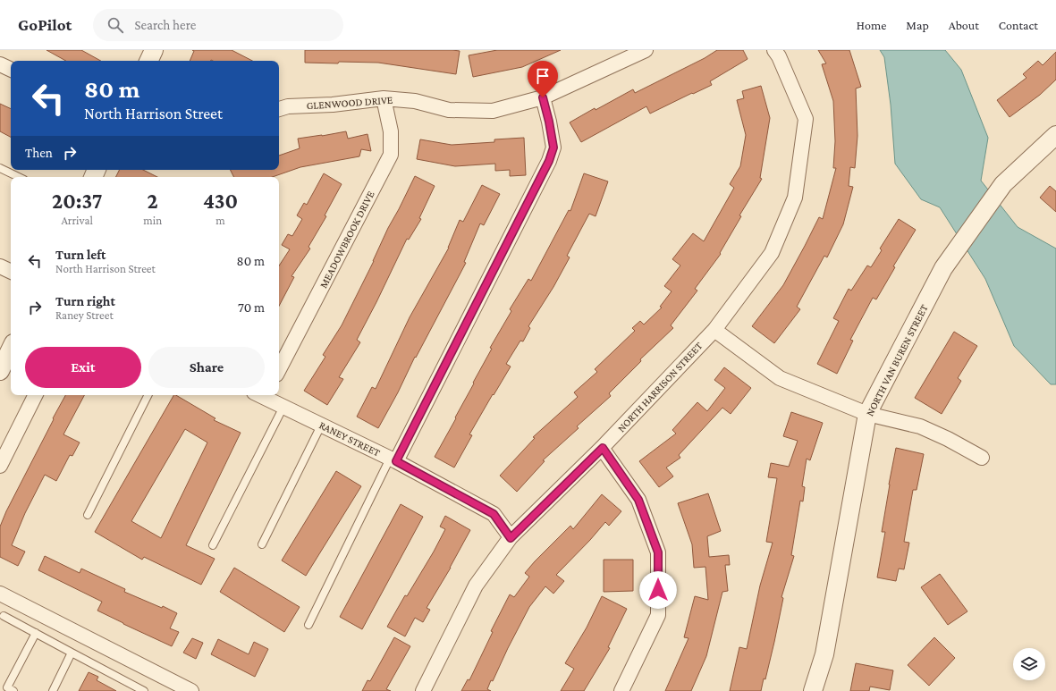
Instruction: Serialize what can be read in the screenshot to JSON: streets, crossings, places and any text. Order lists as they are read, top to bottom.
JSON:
{
  "streets": {
    "street": [
      "GLENWOOD DRIVE",
      "MEADOWBROOK DRIVE",
      "NORTH VAN BUREN STREET",
      "NORTH HARRISON STREET",
      "RANEY STREET"
    ]
  },
  "crossings": [
    ["GLENWOOD DRIVE", "MEADOWBROOK DRIVE"],
    ["NORTH HARRISON STREET", "RANEY STREET"]
  ],
  "page": {
    "header": "GoPilot",
    "search": "Search here",
    "nav": [
      "Home",
      "Map",
      "About",
      "Contact"
    ],
    "turn": ["80 m", "North Harrison Street"],
    "then": "Then",
    "eta": [
      "20:37",
      "Arrival",
      "2",
      "min",
      "430",
      "m"
    ],
    "list": [
      {
        "name": "Turn left",
        "note": "North Harrison Street",
        "value": "80 m"
      },
      {
        "name": "Turn right",
        "note": "Raney Street",
        "value": "70 m"
      }
    ],
    "buttons": ["Exit", "Share"]
  }
}
